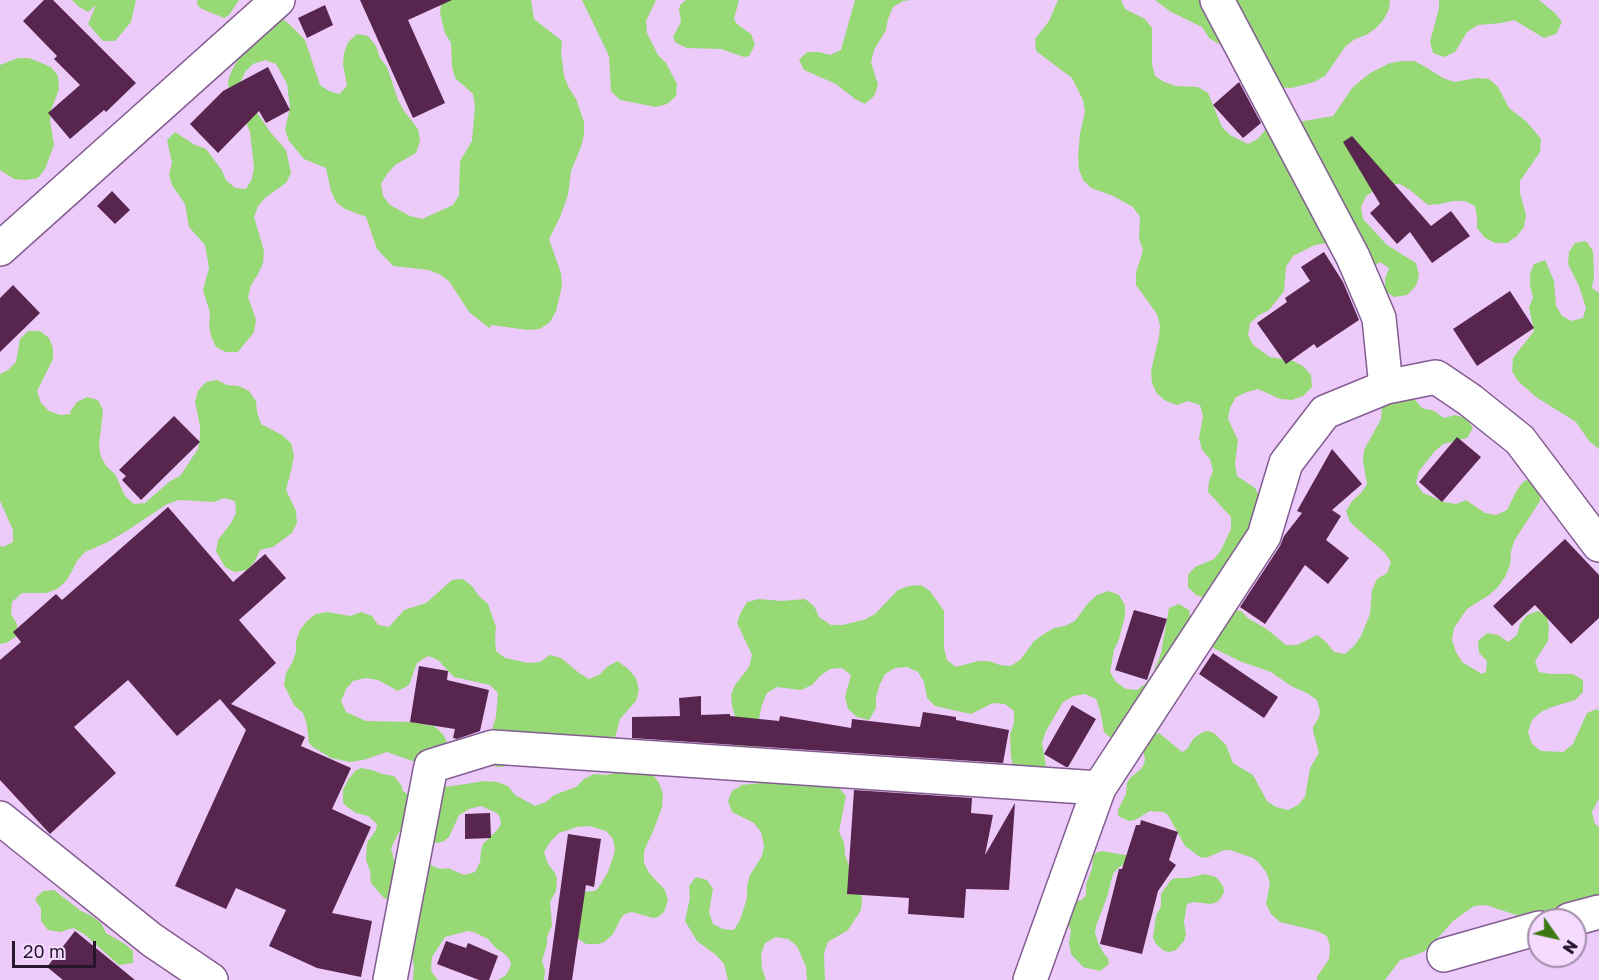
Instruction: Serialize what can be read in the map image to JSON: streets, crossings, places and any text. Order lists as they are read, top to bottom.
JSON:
{
  "scale_bar": "20 m",
  "north": "bottom right"
}
